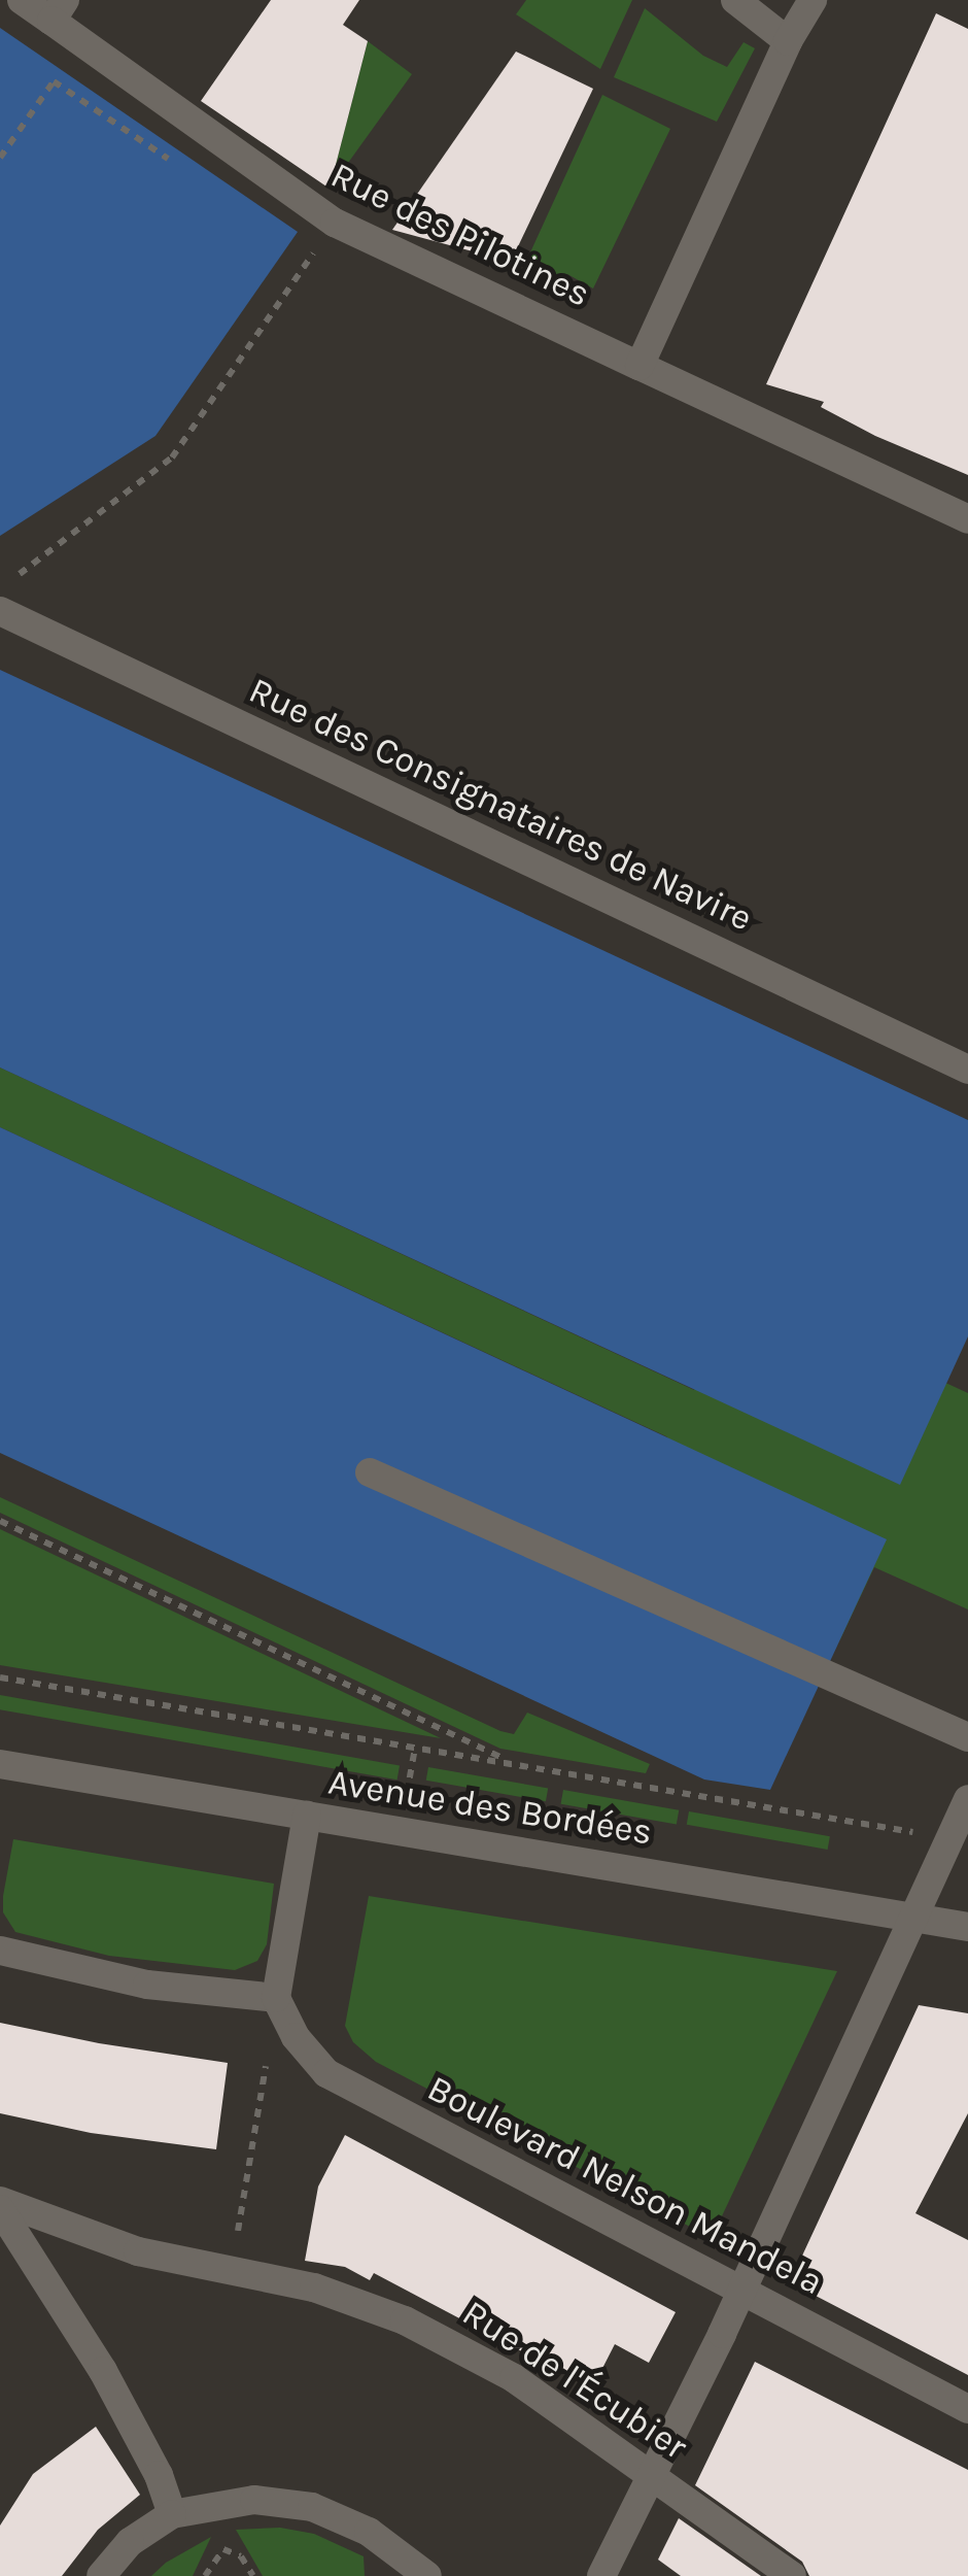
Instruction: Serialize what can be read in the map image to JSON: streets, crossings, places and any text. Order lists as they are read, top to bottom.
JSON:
{
  "streets": {
    "street": [
      "Rue des Pilotines",
      "Rue des Consignataires de Navire",
      "Avenue des Bordées",
      "Boulevard Nelson Mandela",
      "Rue de l'Écubier"
    ]
  }
}
